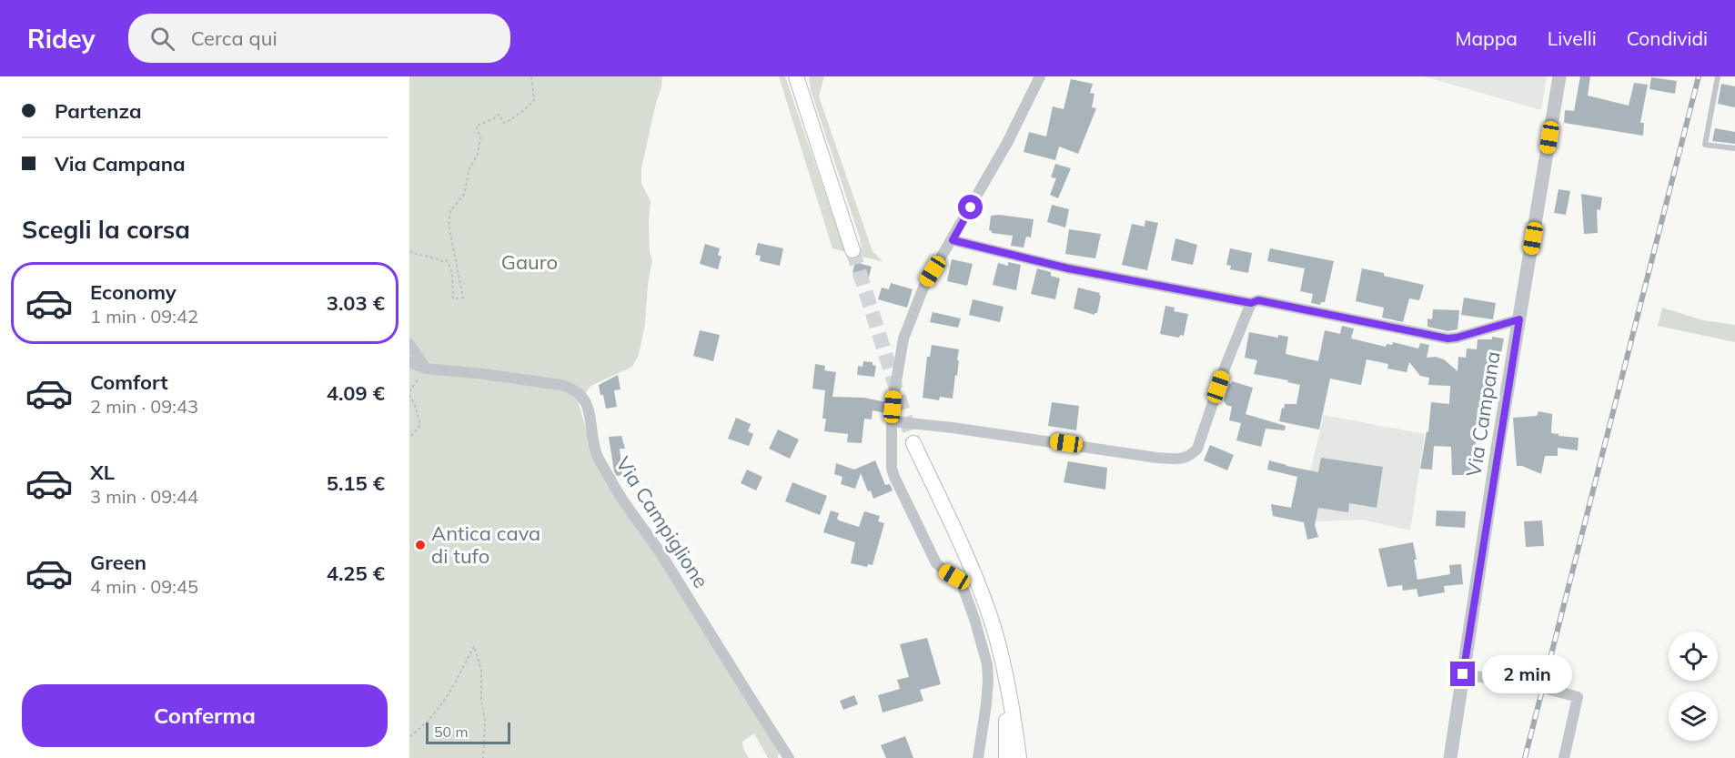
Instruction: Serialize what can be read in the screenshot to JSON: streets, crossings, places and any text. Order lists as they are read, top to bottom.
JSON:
{
  "streets": {
    "street": ["Via Campana", "Via Campiglione"]
  },
  "parks": ["Gauro"],
  "places": ["Antica cava di tufo"],
  "scale_bar": "50 m",
  "page": {
    "header": "Ridey",
    "search": "Cerca qui",
    "nav": ["Mappa", "Livelli", "Condividi"],
    "banner": ["Partenza", "Via Campana"],
    "heading": "Scegli la corsa",
    "list": [
      {
        "name": "Economy",
        "note": "1 min · 09:42",
        "value": "3.03 €"
      },
      {
        "name": "Comfort",
        "note": "2 min · 09:43",
        "value": "4.09 €"
      },
      {
        "name": "XL",
        "note": "3 min · 09:44",
        "value": "5.15 €"
      },
      {
        "name": "Green",
        "note": "4 min · 09:45",
        "value": "4.25 €"
      }
    ],
    "bubble": "2 min",
    "buttons": "Conferma",
    "scale": "50 m"
  }
}
